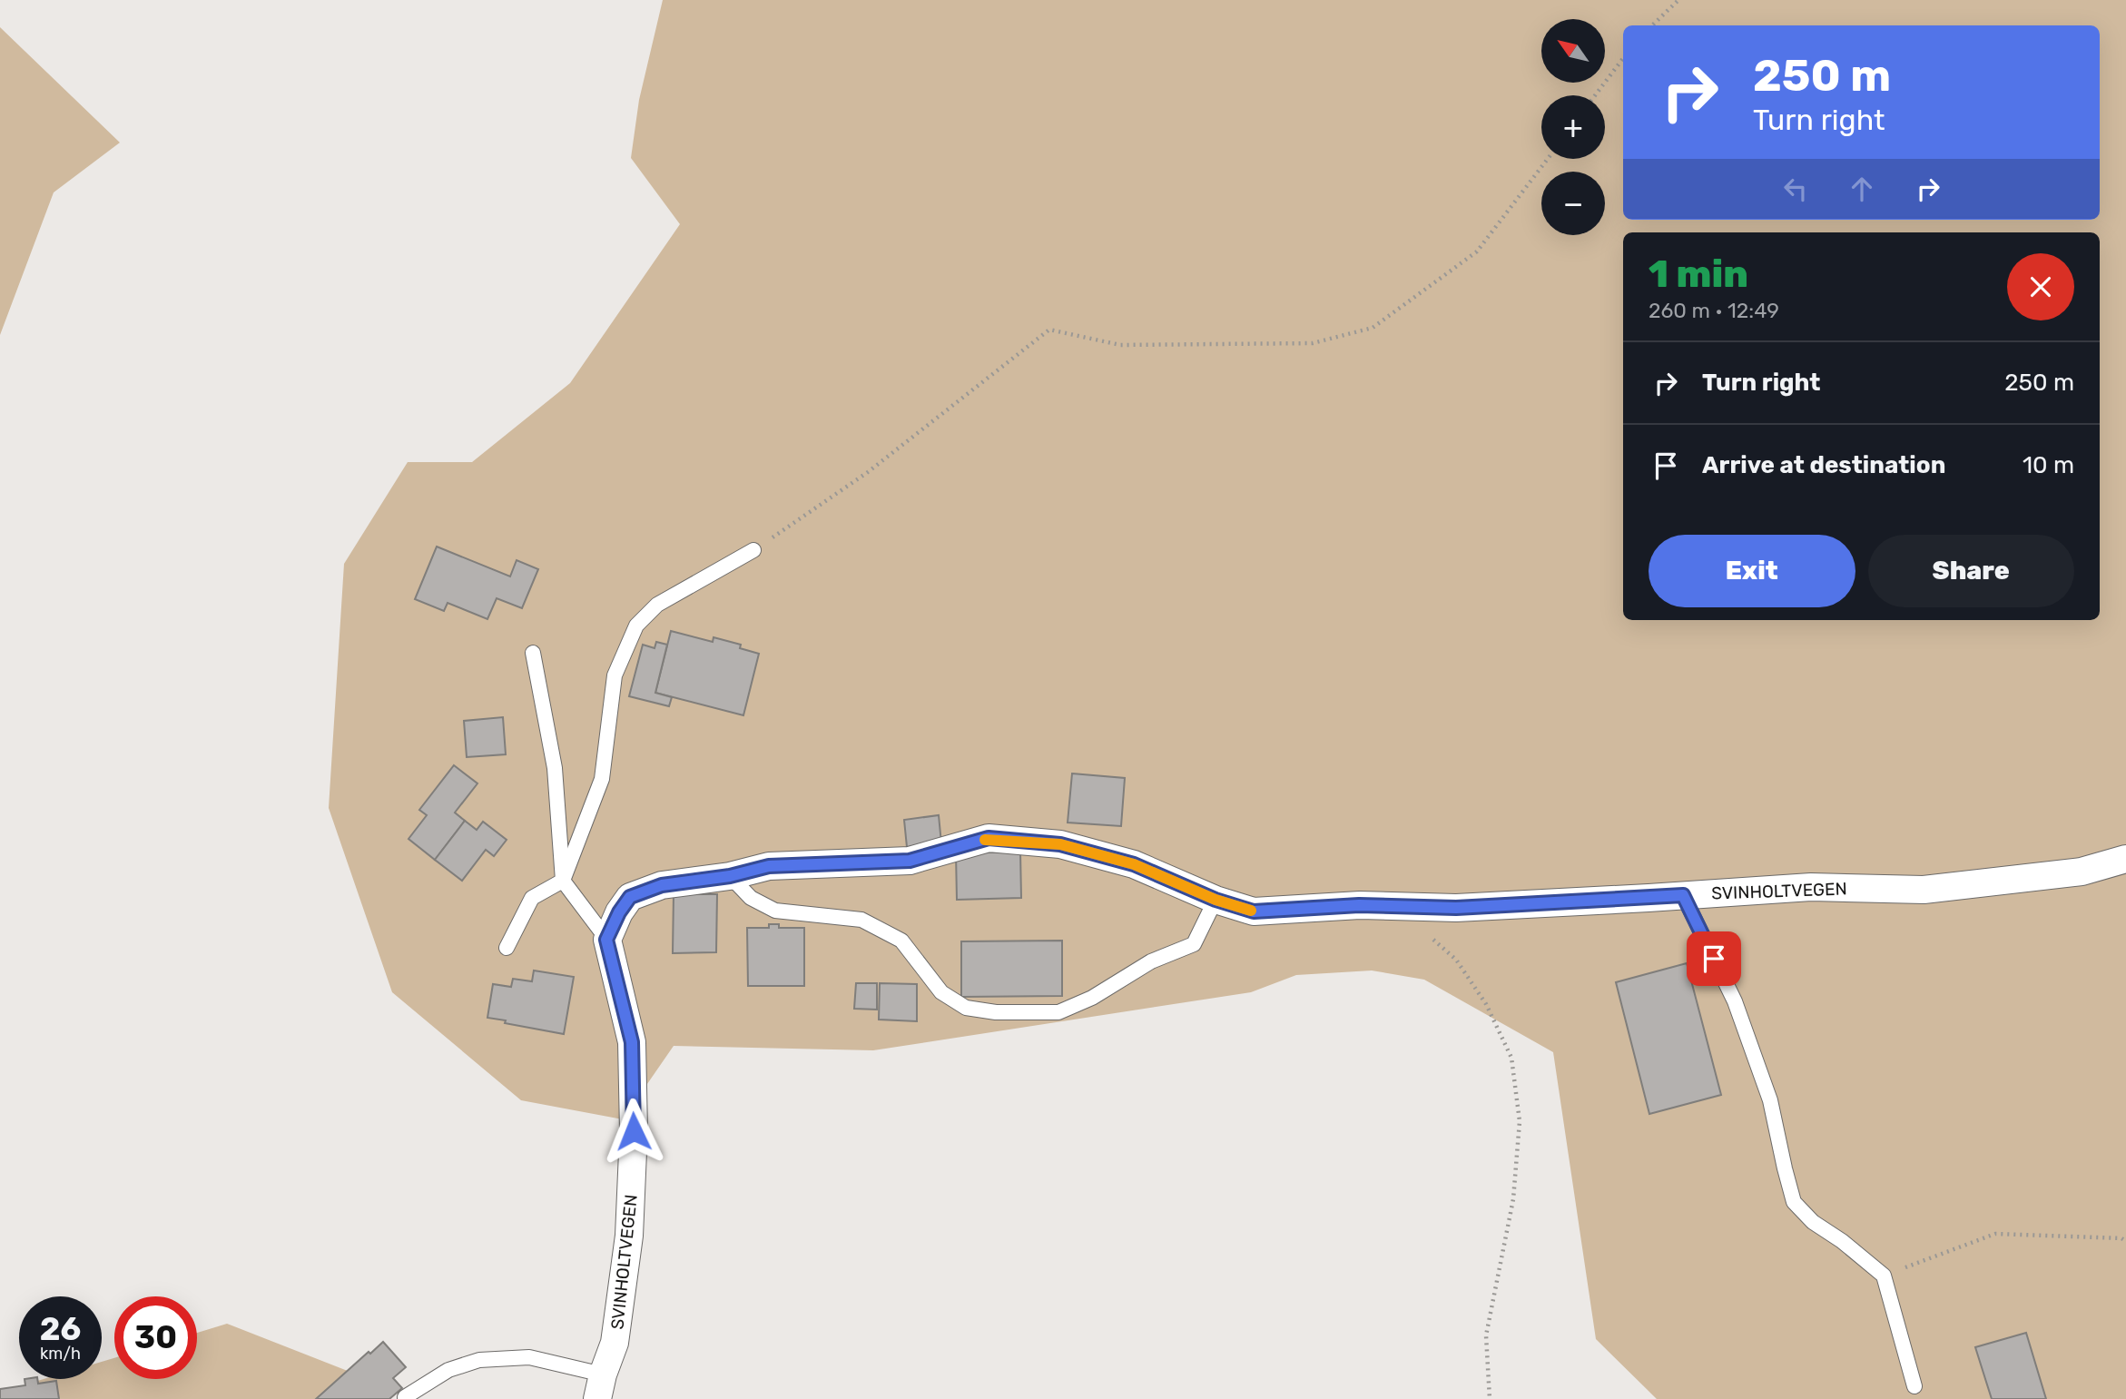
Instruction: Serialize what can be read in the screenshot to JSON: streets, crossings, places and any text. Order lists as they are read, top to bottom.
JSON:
{
  "streets": {
    "street": ["SVINHOLTVEGEN"]
  },
  "north": "top left",
  "page": {
    "map_buttons": ["+", "−"],
    "turn": ["250 m", "Turn right"],
    "heading": ["1 min", "260 m · 12:49"],
    "list": [
      {
        "name": "Turn right",
        "value": "250 m"
      },
      {
        "name": "Arrive at destination",
        "value": "10 m"
      }
    ],
    "buttons": ["Exit", "Share"],
    "speed": "26 km/h",
    "limit": "30"
  }
}
